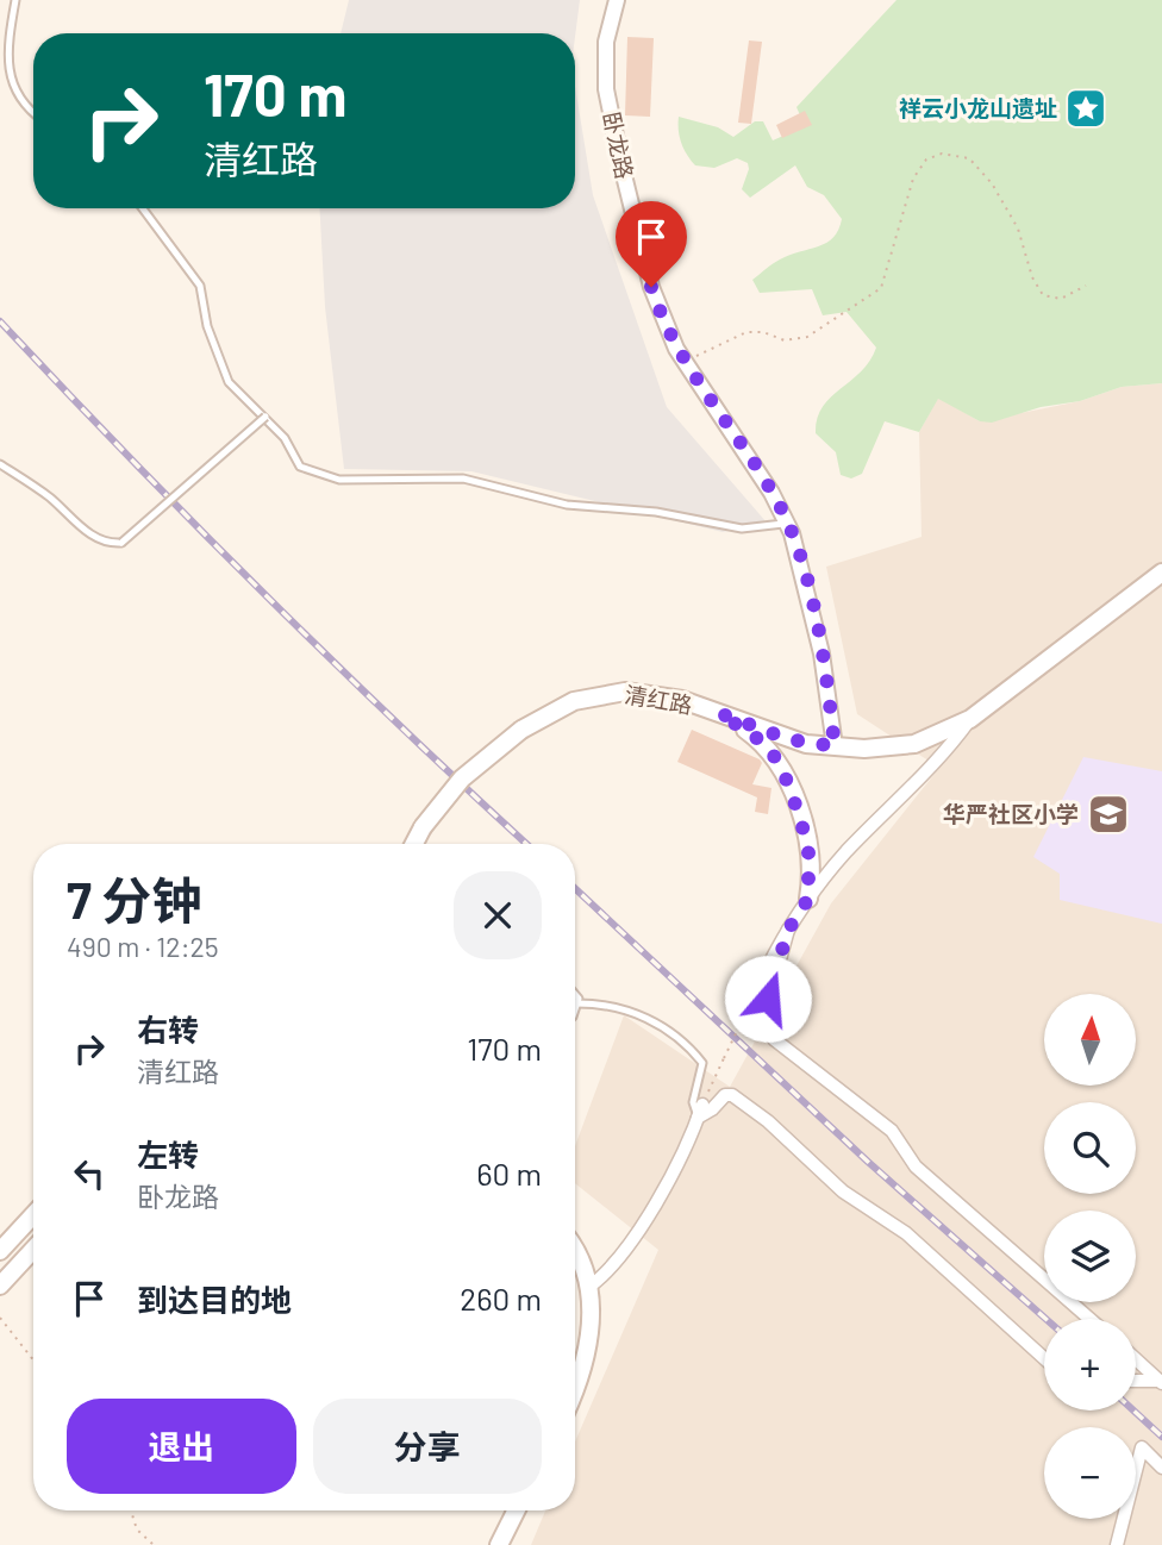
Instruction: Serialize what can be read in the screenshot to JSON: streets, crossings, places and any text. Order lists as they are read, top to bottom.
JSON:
{
  "streets": {
    "main road": ["清红路"],
    "street": ["卧龙路"]
  },
  "crossings": [
    ["卧龙路", "清红路"]
  ],
  "places": {
    "place": ["祥云小龙山遗址"],
    "school or university": ["华严社区小学"]
  },
  "north": "top",
  "page": {
    "turn": ["170 m", "清红路"],
    "heading": ["7 分钟", "490 m · 12:25"],
    "list": [
      {
        "name": "右转",
        "note": "清红路",
        "value": "170 m"
      },
      {
        "name": "左转",
        "note": "卧龙路",
        "value": "60 m"
      },
      {
        "name": "到达目的地",
        "value": "260 m"
      }
    ],
    "map_buttons": ["+", "−"],
    "buttons": ["退出", "分享"]
  }
}
